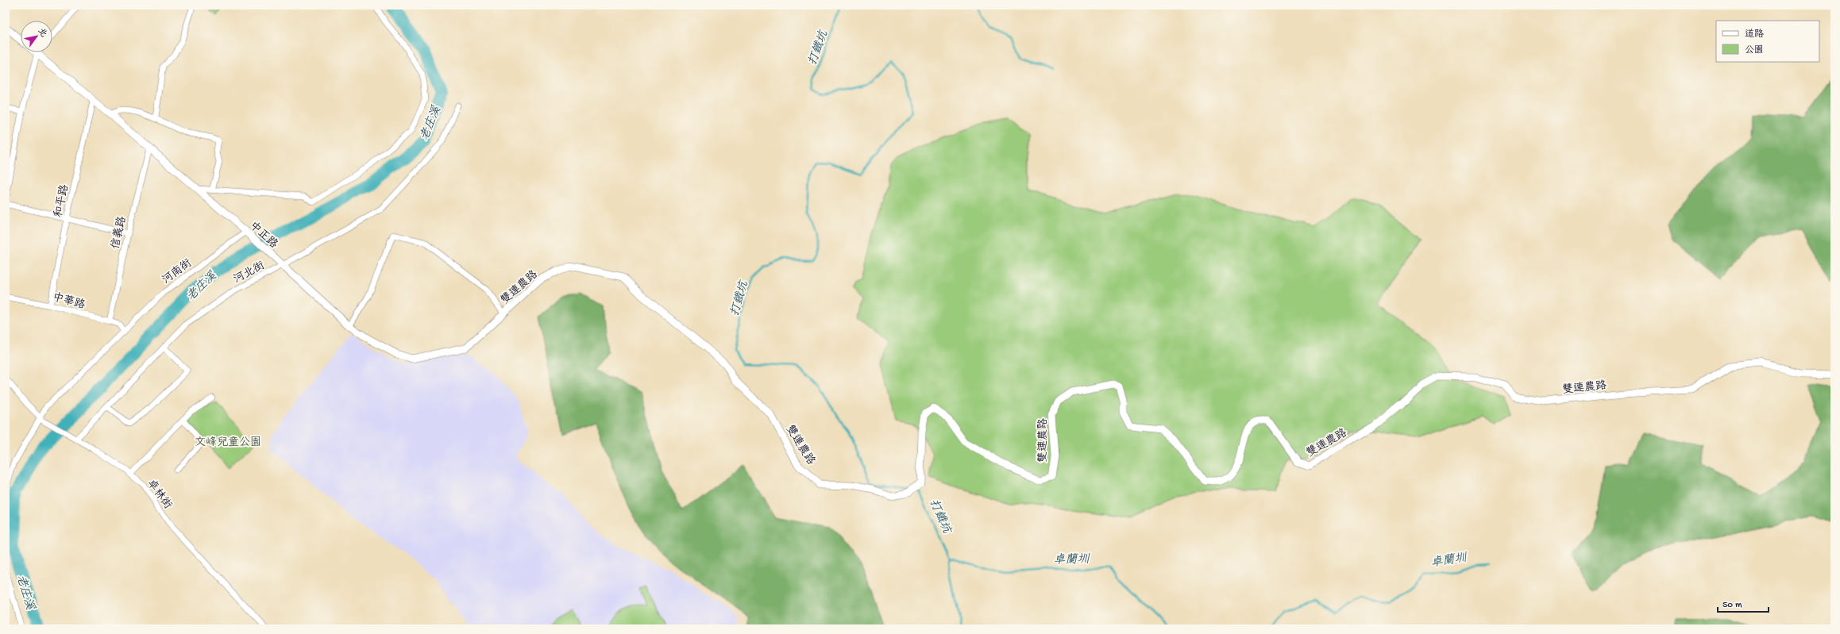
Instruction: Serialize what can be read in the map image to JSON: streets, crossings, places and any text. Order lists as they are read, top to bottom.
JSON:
{
  "streets": {
    "street": [
      "和平路",
      "信義路",
      "中正路",
      "河南街",
      "河北街",
      "雙連農路",
      "中華路",
      "卓林街"
    ]
  },
  "crossings": [
    ["和平路", "中正路"],
    ["和平路", "中華路"],
    ["信義路", "中正路"],
    ["信義路", "中華路"],
    ["中正路", "河南街"],
    ["中正路", "河北街"],
    ["中正路", "雙連農路"],
    ["河南街", "中華路"],
    ["河南街", "卓林街"],
    ["河北街", "卓林街"]
  ],
  "water": ["打鐵坑", "老庄溪", "卓蘭圳"],
  "parks": ["文峰兒童公園"],
  "legend": ["道路", "公園"],
  "scale_bar": "50 m",
  "north": "top right"
}
